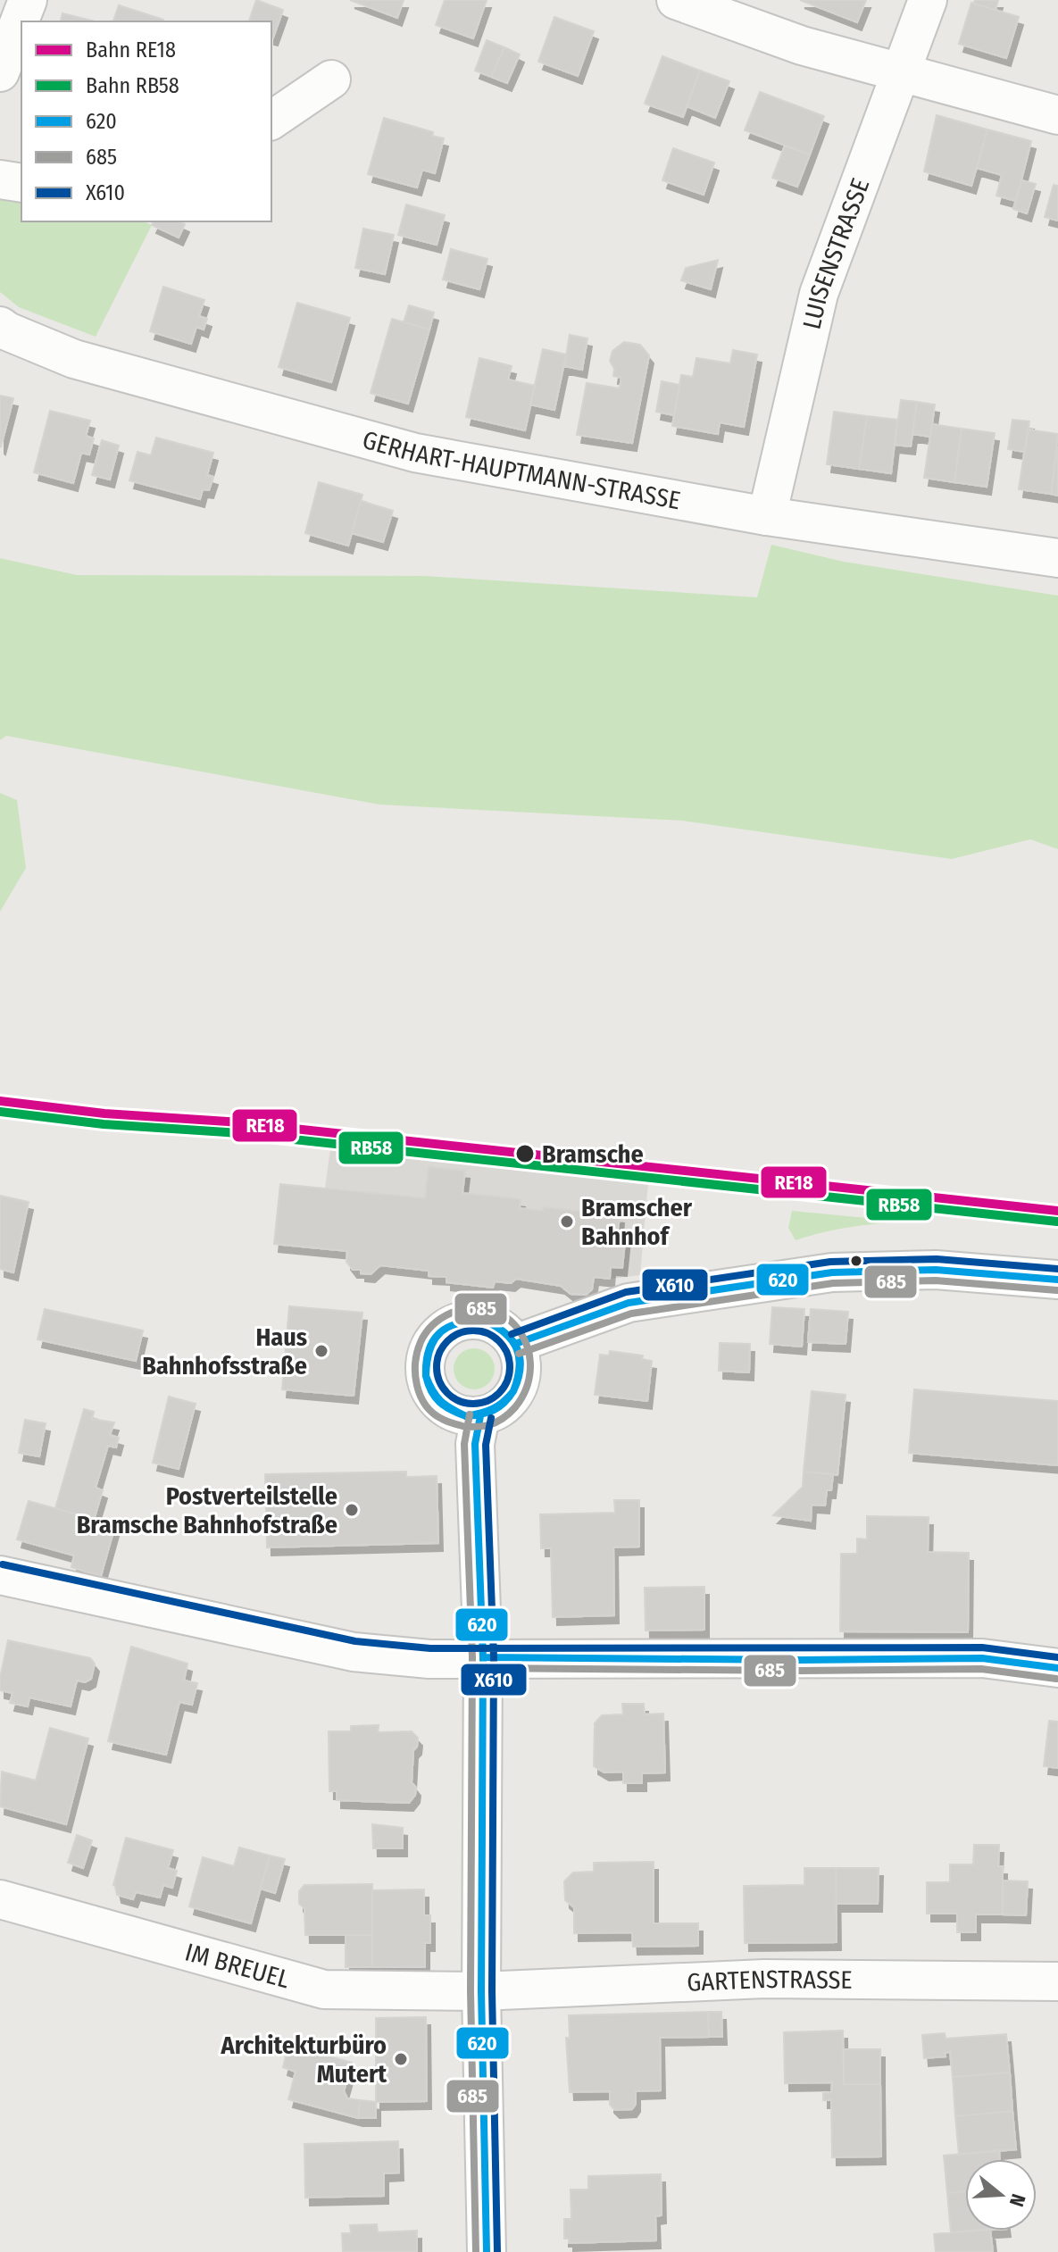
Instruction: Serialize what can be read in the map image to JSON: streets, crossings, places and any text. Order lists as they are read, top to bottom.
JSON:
{
  "streets": {
    "street": [
      "LUISENSTRASSE",
      "GERHART-HAUPTMANN-STRASSE",
      "IM BREUEL",
      "GARTENSTRASSE"
    ]
  },
  "crossings": [
    ["LUISENSTRASSE", "GERHART-HAUPTMANN-STRASSE"],
    ["IM BREUEL", "GARTENSTRASSE"]
  ],
  "places": [
    "Bramsche",
    "Bramscher Bahnhof",
    "Haus Bahnhofsstraße",
    "Postverteilstelle Bramsche Bahnhofstraße",
    "Architekturbüro Mutert"
  ],
  "lines": [
    "rail line RE18",
    "rail line RB58",
    "transit line X610",
    "transit line 620",
    "transit line 685"
  ],
  "legend": [
    "Bahn RE18",
    "Bahn RB58",
    "620",
    "685",
    "X610"
  ],
  "north": "right"
}
